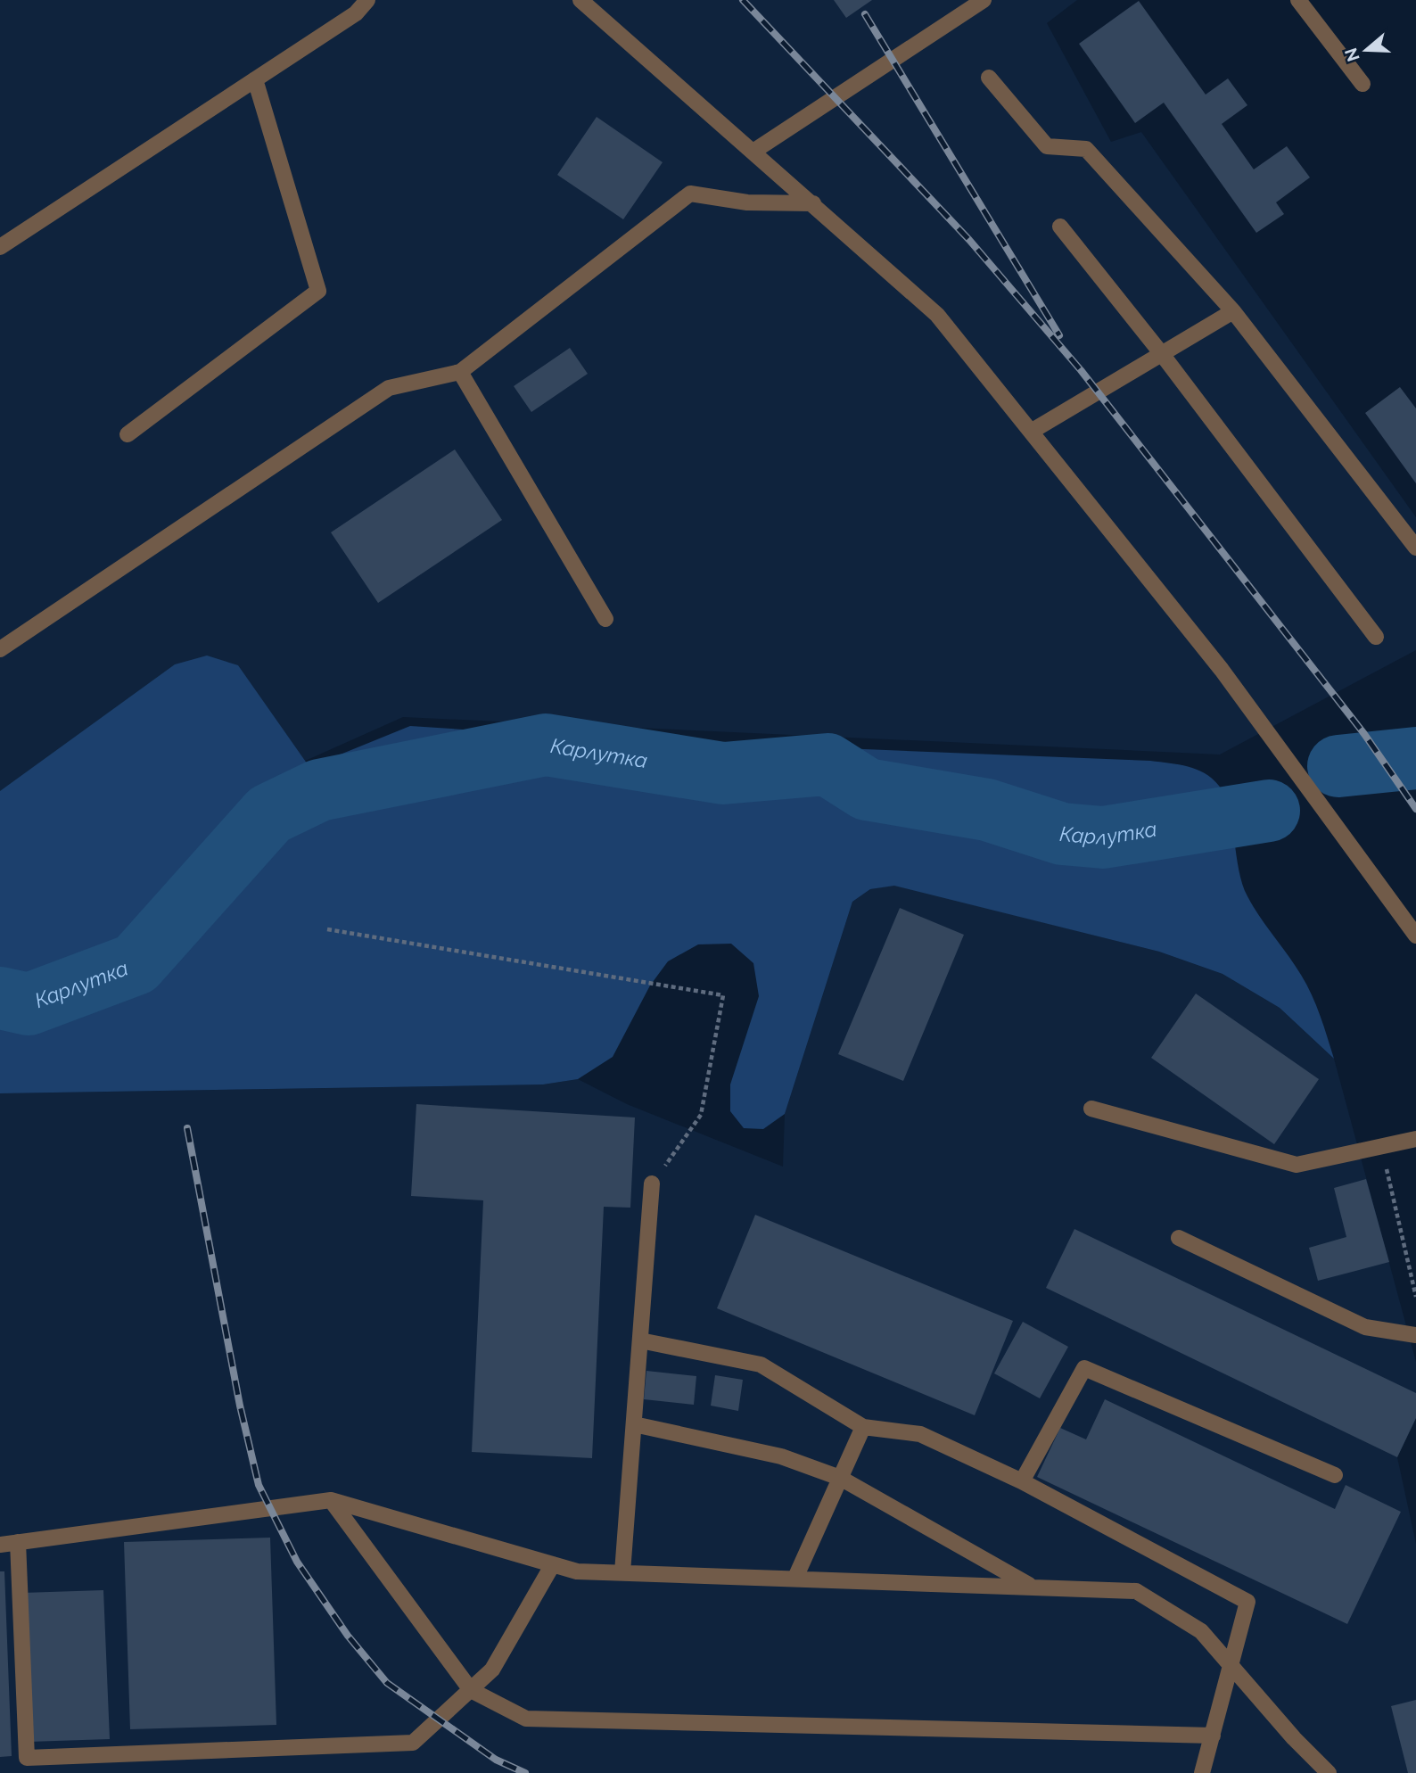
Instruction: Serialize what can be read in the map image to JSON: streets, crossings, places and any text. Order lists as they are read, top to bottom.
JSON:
{
  "water": ["Карлутка"],
  "north": "left"
}
